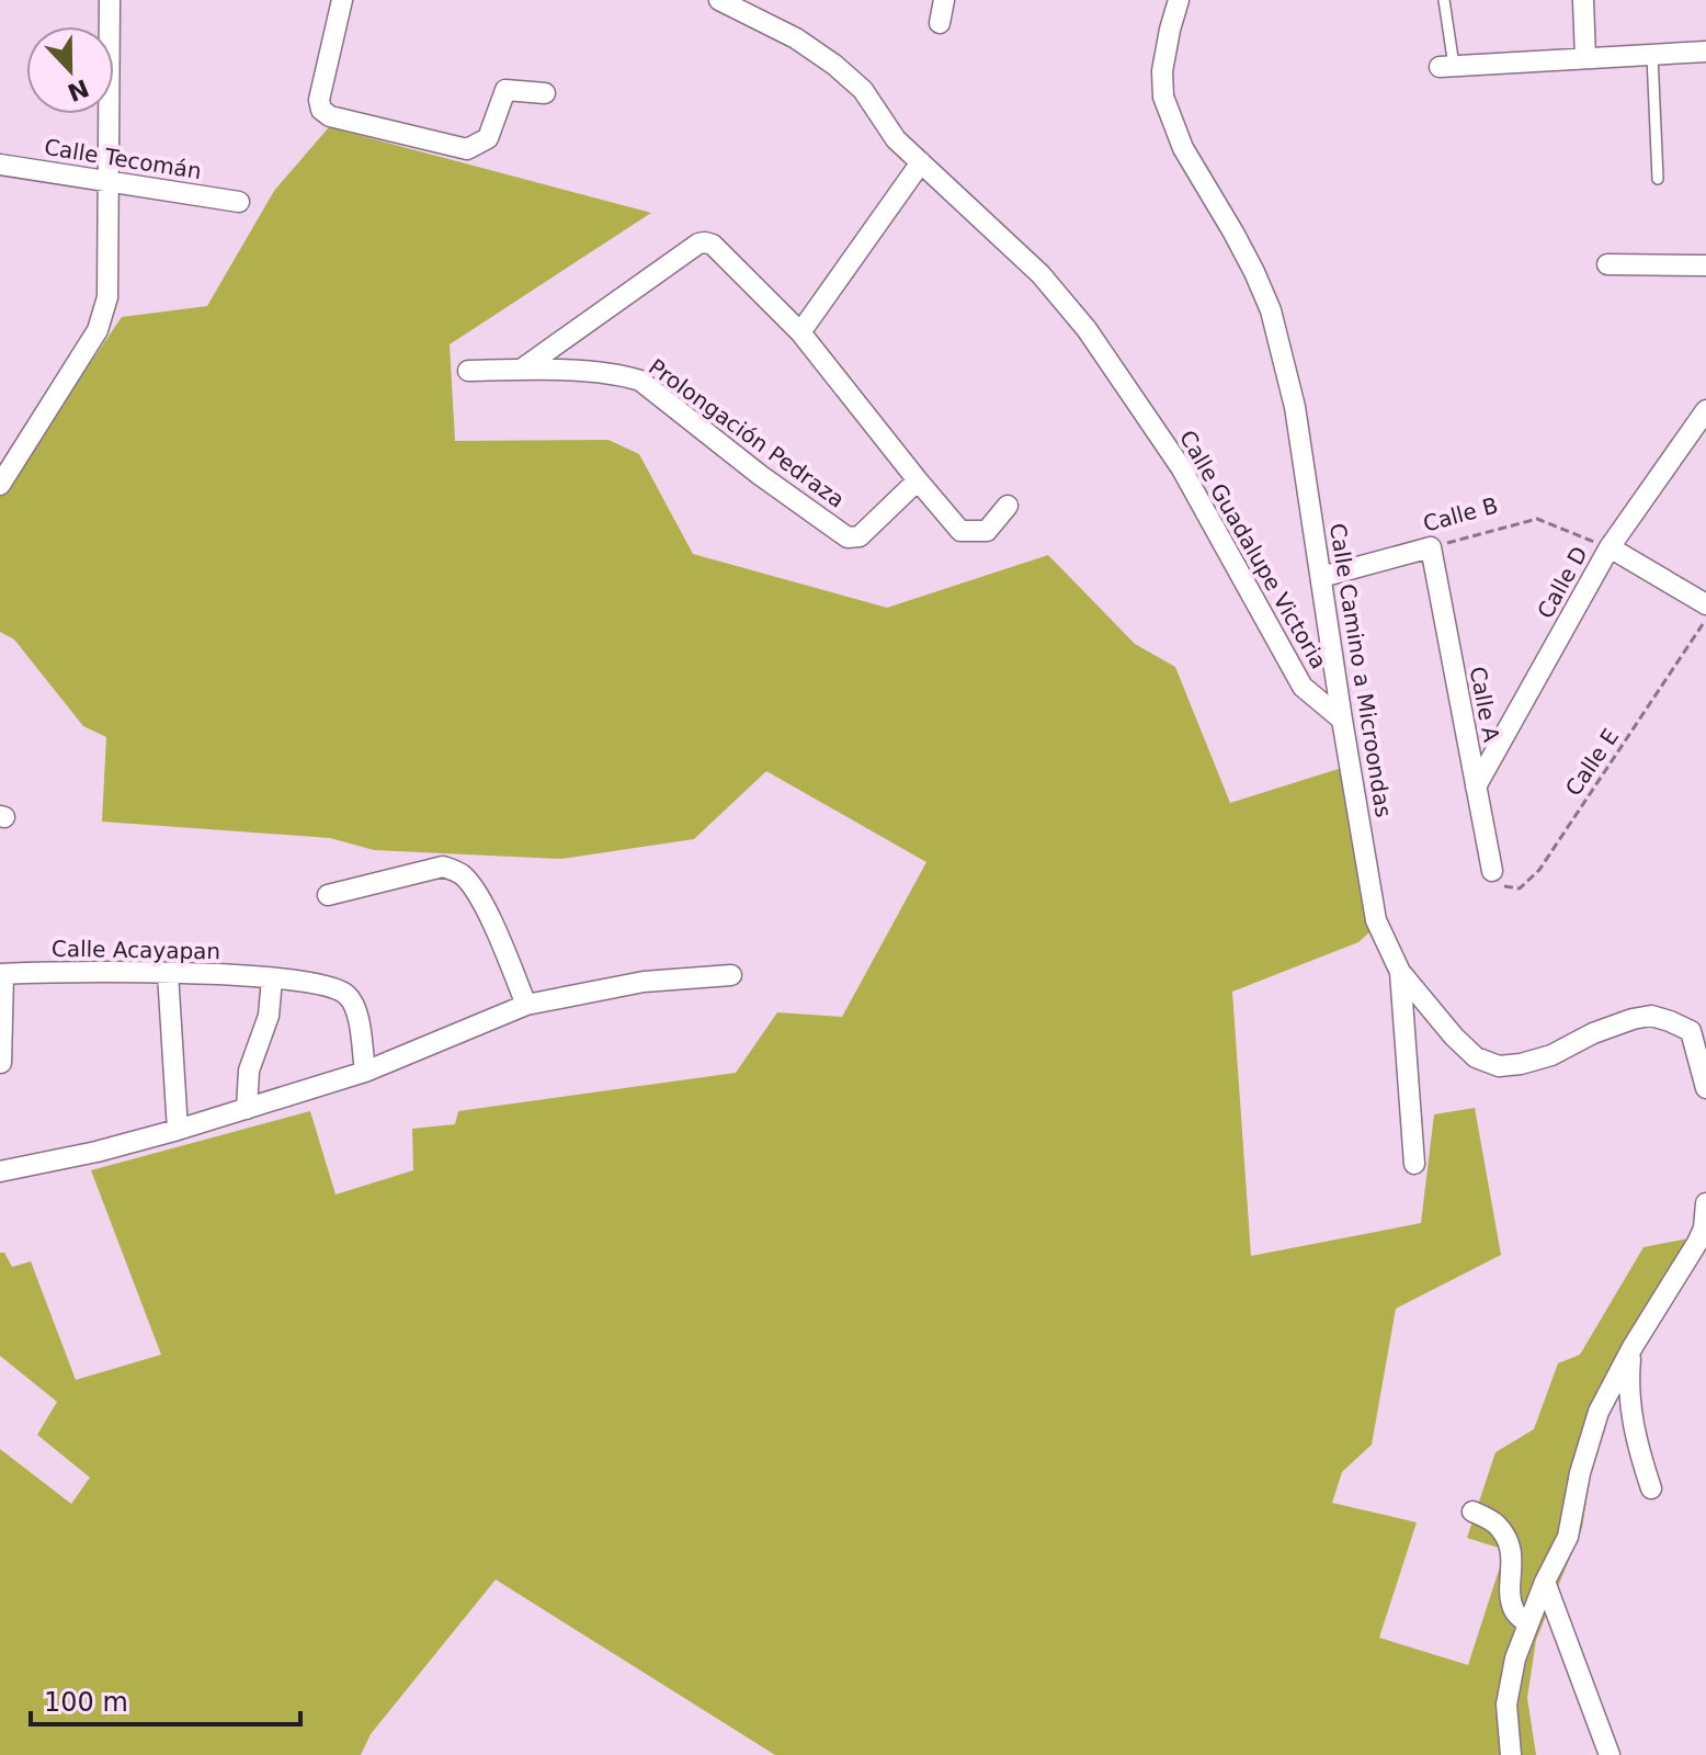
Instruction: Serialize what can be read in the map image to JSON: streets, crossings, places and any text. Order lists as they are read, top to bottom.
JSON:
{
  "streets": {
    "street": [
      "Calle Tecomán",
      "Prolongación Pedraza",
      "Calle B",
      "Calle Guadalupe Victoria",
      "Calle D",
      "Calle Camino a Microondas",
      "Calle A",
      "Calle Acayapan"
    ],
    "path": ["Calle E"]
  },
  "crossings": [
    ["Calle B", "Calle D"],
    ["Calle B", "Calle Camino a Microondas"],
    ["Calle B", "Calle A"],
    ["Calle Guadalupe Victoria", "Calle Camino a Microondas"],
    ["Calle D", "Calle A"],
    ["Calle A", "Calle E"]
  ],
  "scale_bar": "100 m",
  "north": "bottom"
}
